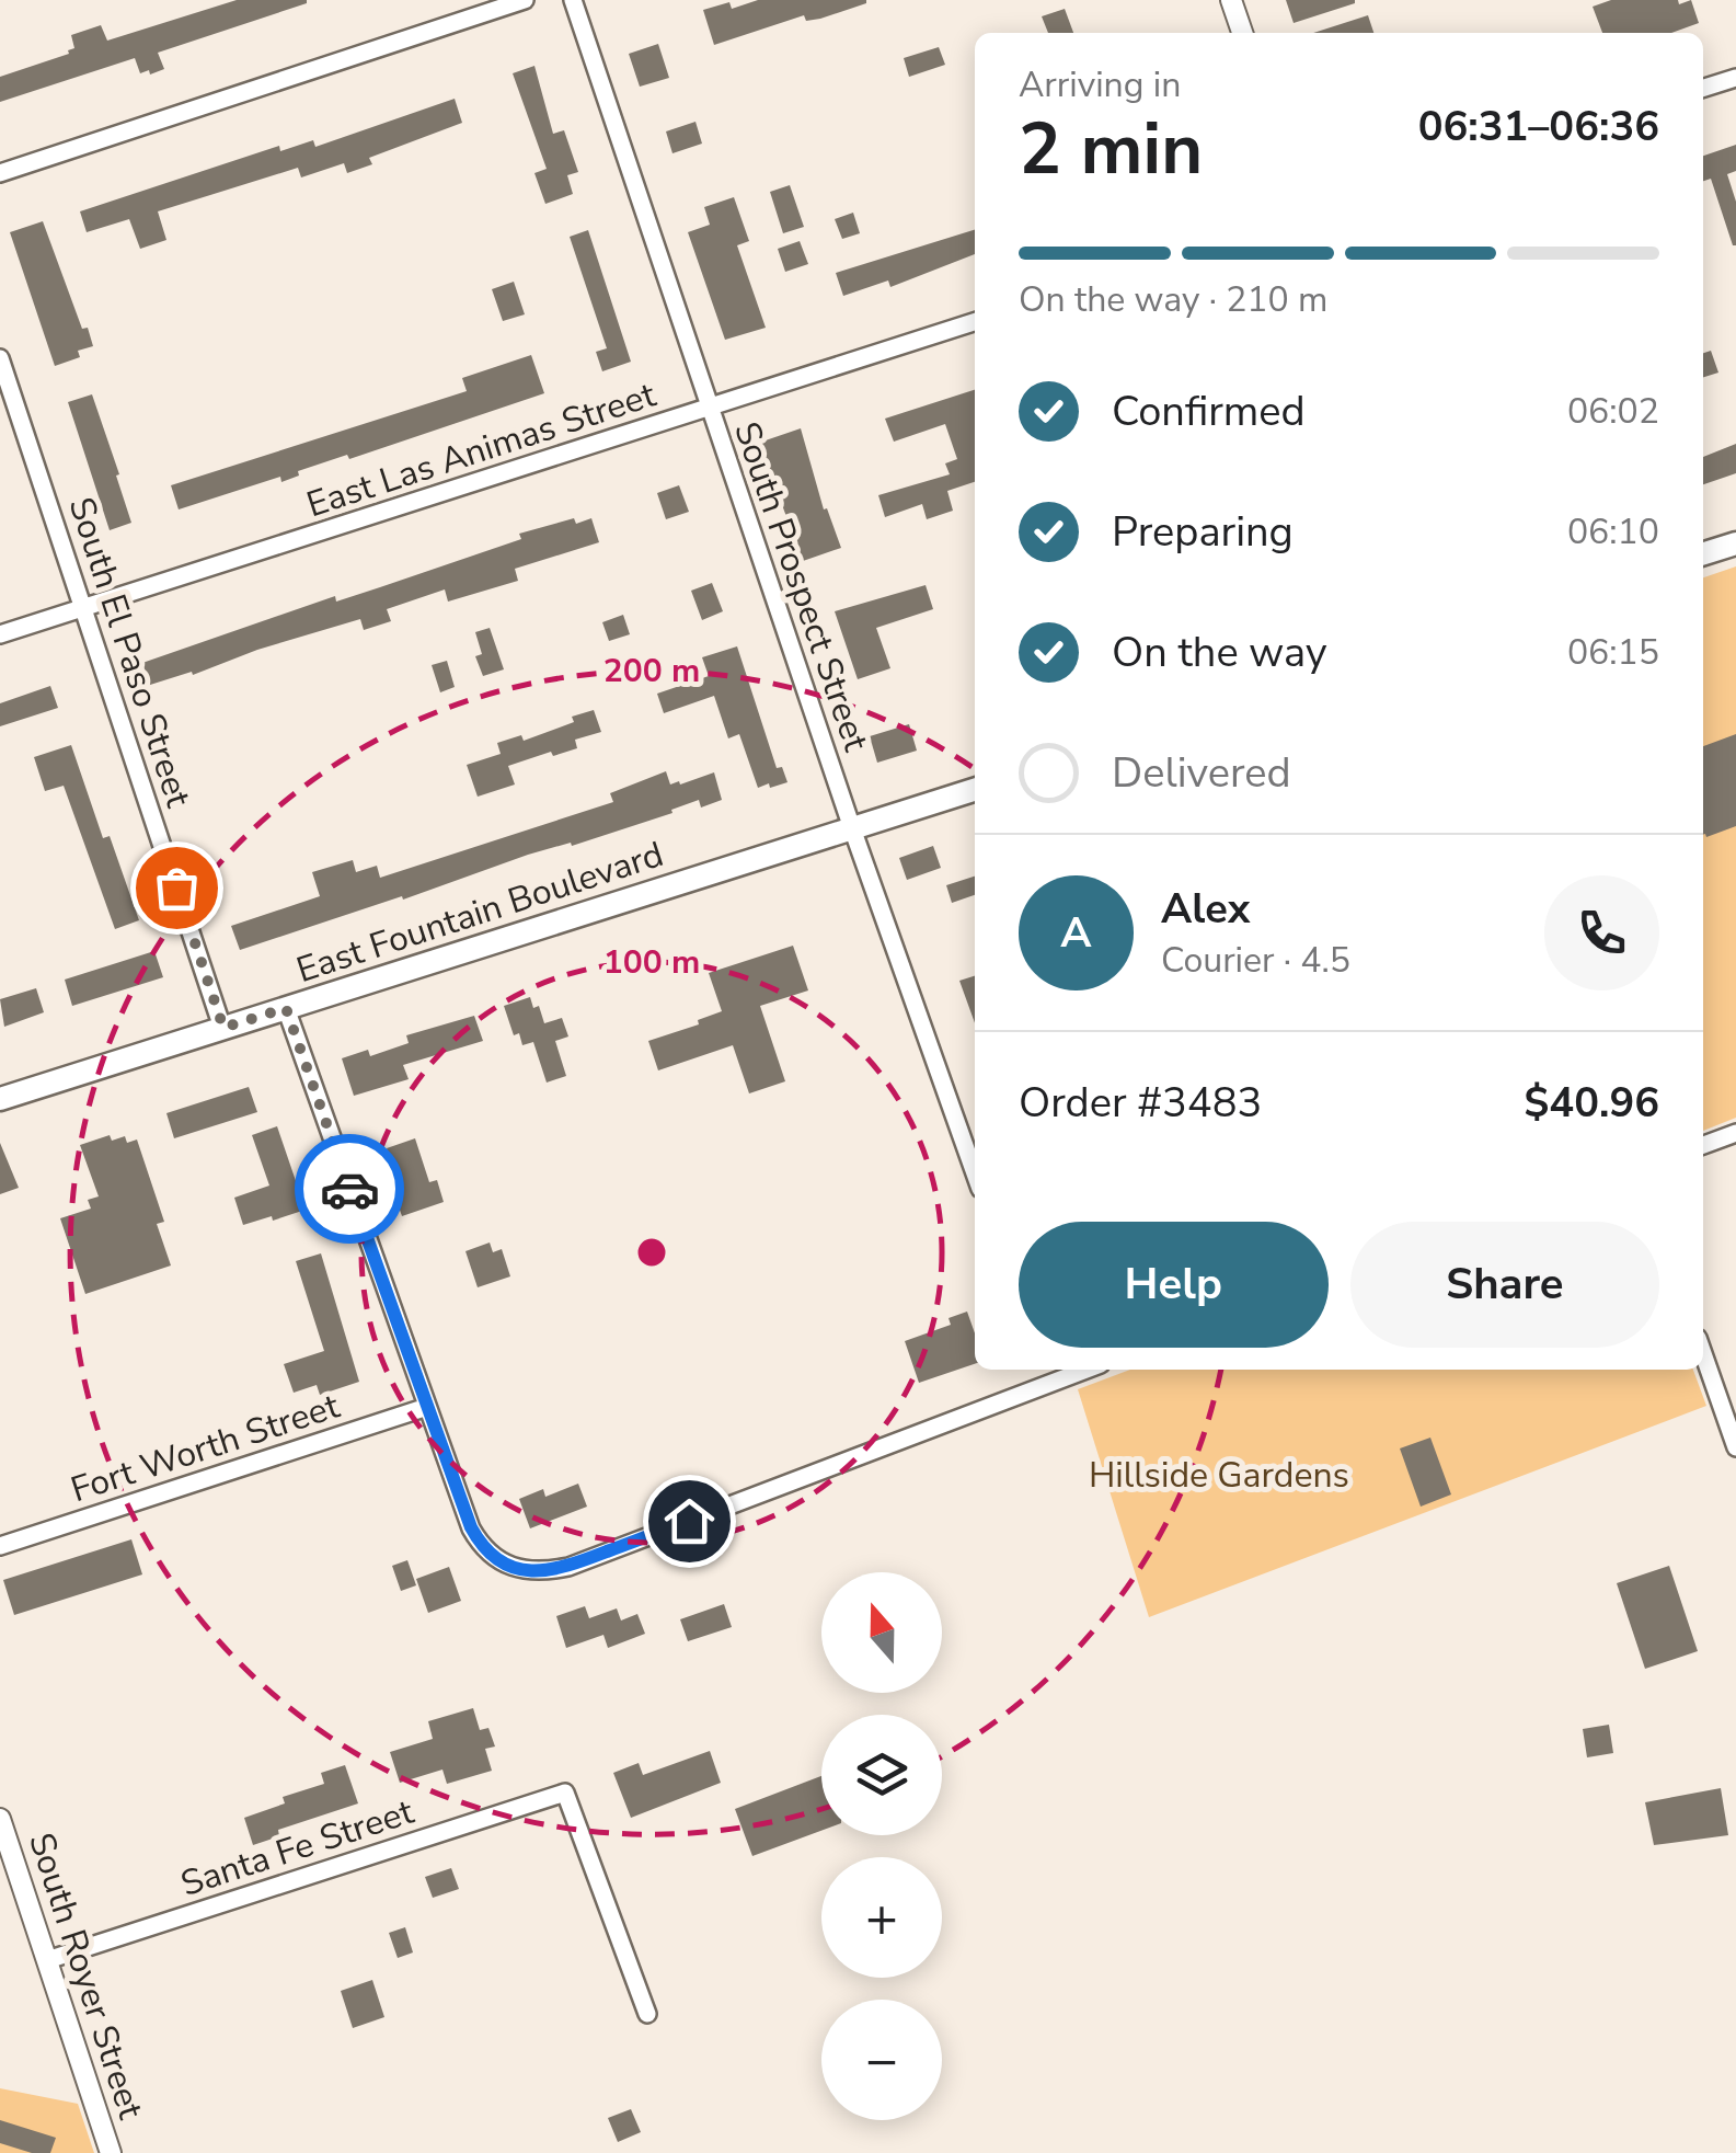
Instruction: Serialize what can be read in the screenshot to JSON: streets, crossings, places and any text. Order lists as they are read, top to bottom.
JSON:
{
  "streets": {
    "main road": ["East Fountain Boulevard"],
    "street": [
      "East Las Animas Street",
      "South Prospect Street",
      "South El Paso Street",
      "Fort Worth Street",
      "Santa Fe Street",
      "South Royer Street"
    ]
  },
  "crossings": [
    ["East Las Animas Street", "South Prospect Street"],
    ["East Las Animas Street", "South El Paso Street"],
    ["South Prospect Street", "East Fountain Boulevard"],
    ["South El Paso Street", "East Fountain Boulevard"],
    ["Santa Fe Street", "South Royer Street"]
  ],
  "parks": ["Hillside Gardens"],
  "north": "top",
  "page": {
    "heading": ["2 min", "Arriving in", "06:31–06:36"],
    "panel": [
      "Alex",
      "Courier · 4.5",
      "Order #3483",
      "$40.96"
    ],
    "bar": "On the way · 210 m",
    "list": [
      ["Confirmed", "06:02"],
      ["Preparing", "06:10"],
      ["On the way", "06:15"],
      "Delivered"
    ],
    "round": "A",
    "buttons": ["Help", "Share"],
    "map_buttons": ["+", "−"]
  },
  "rings": ["200 m", "100 m"]
}
